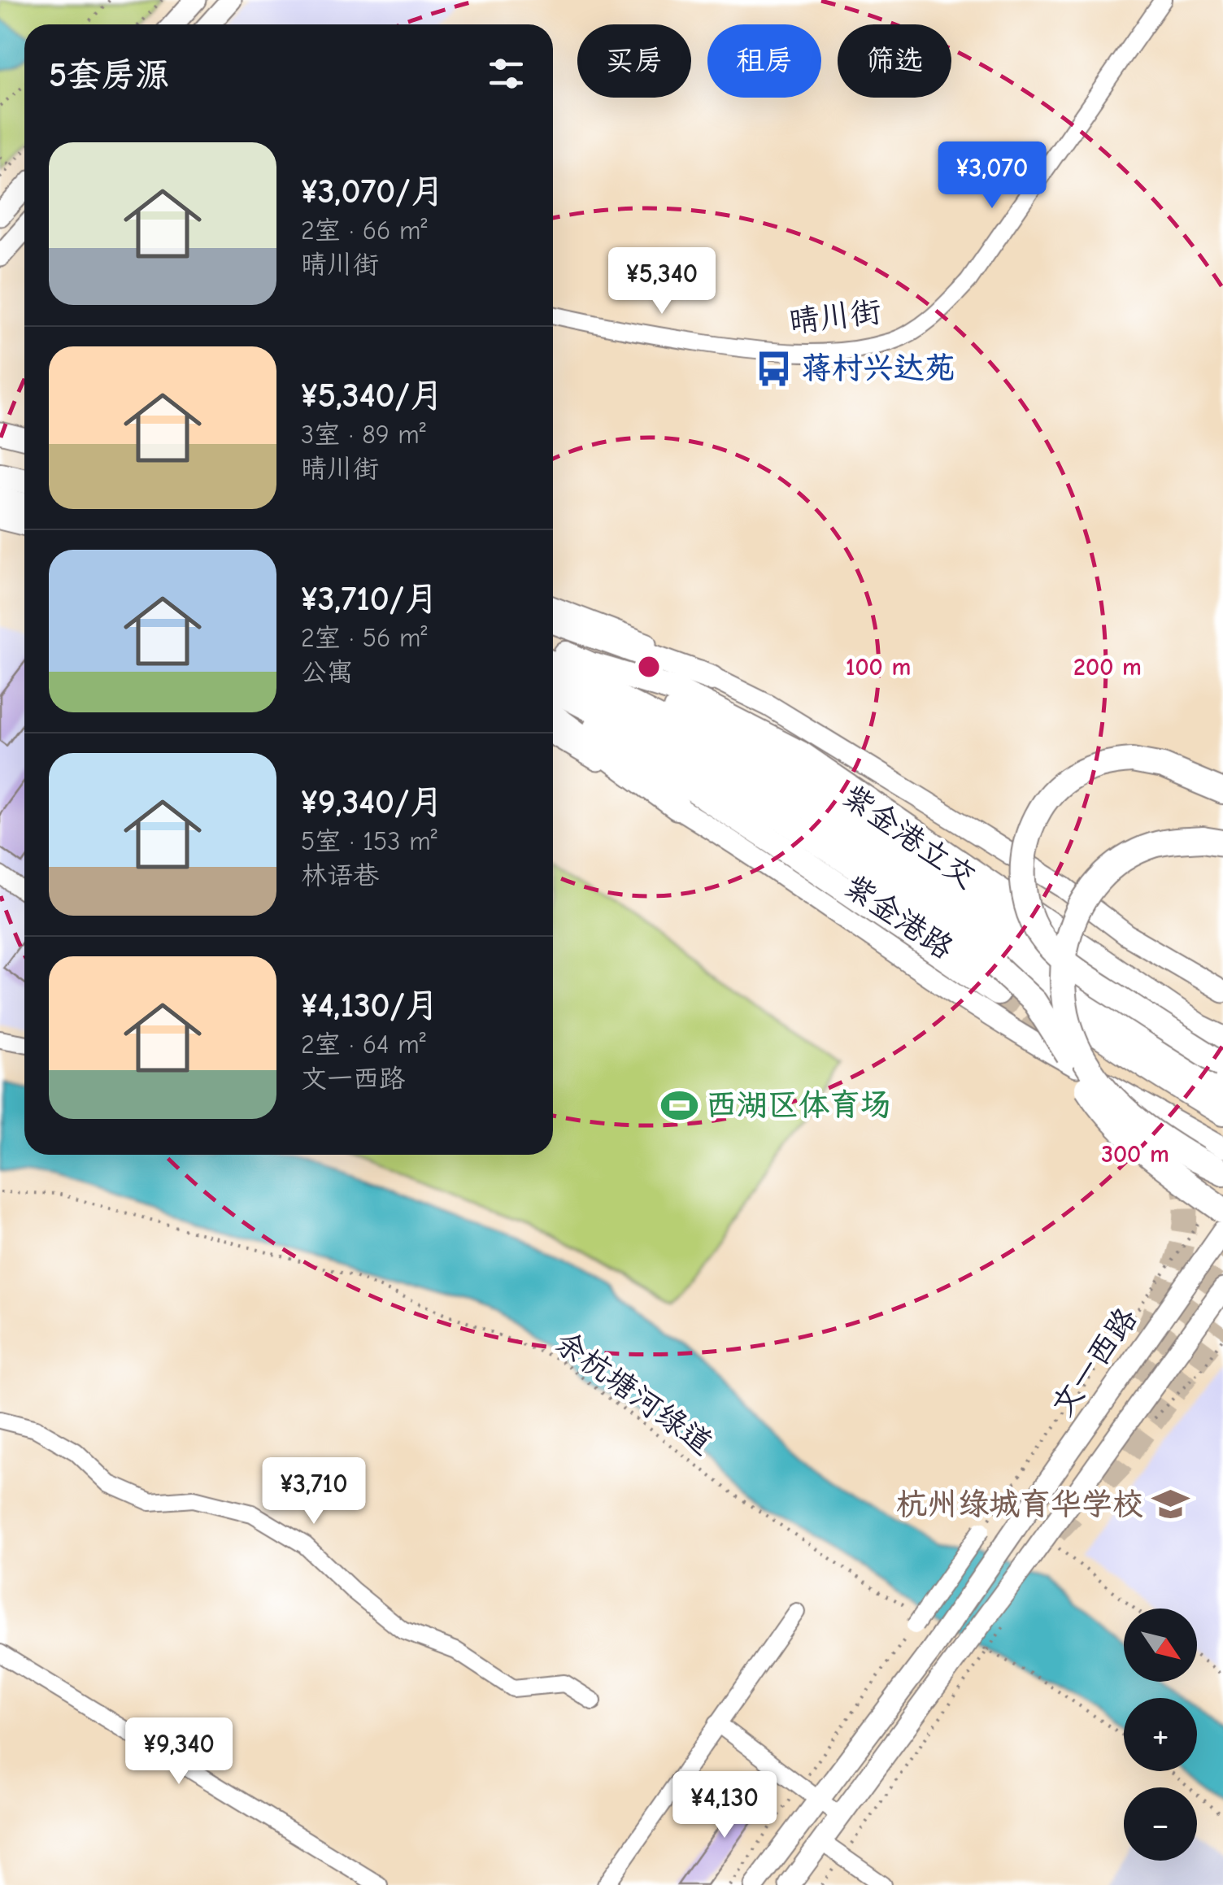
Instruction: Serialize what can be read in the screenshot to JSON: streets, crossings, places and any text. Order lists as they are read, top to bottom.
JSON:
{
  "streets": {
    "highway": ["紫金港立交"],
    "main road": ["紫金港路", "文一西路"],
    "street": ["晴川街"],
    "path": ["余杭塘河绿道"]
  },
  "places": {
    "bus stop": ["蒋村兴达苑"],
    "sports": ["西湖区体育场"],
    "school or university": ["杭州绿城育华学校"]
  },
  "north": "bottom right",
  "page": {
    "chip": ["买房", "租房", "筛选"],
    "heading": "5套房源",
    "list": [
      {
        "name": "¥3,070/月",
        "note": "2室 · 66 m² · 晴川街"
      },
      {
        "name": "¥5,340/月",
        "note": "3室 · 89 m² · 晴川街"
      },
      {
        "name": "¥3,710/月",
        "note": "2室 · 56 m² · 公寓"
      },
      {
        "name": "¥9,340/月",
        "note": "5室 · 153 m² · 林语巷"
      },
      {
        "name": "¥4,130/月",
        "note": "2室 · 64 m² · 文一西路"
      }
    ],
    "price": [
      "¥3,070",
      "¥5,340",
      "¥3,710",
      "¥9,340",
      "¥4,130"
    ],
    "map_buttons": ["+", "−"]
  },
  "rings": ["100 m", "200 m", "300 m"]
}
